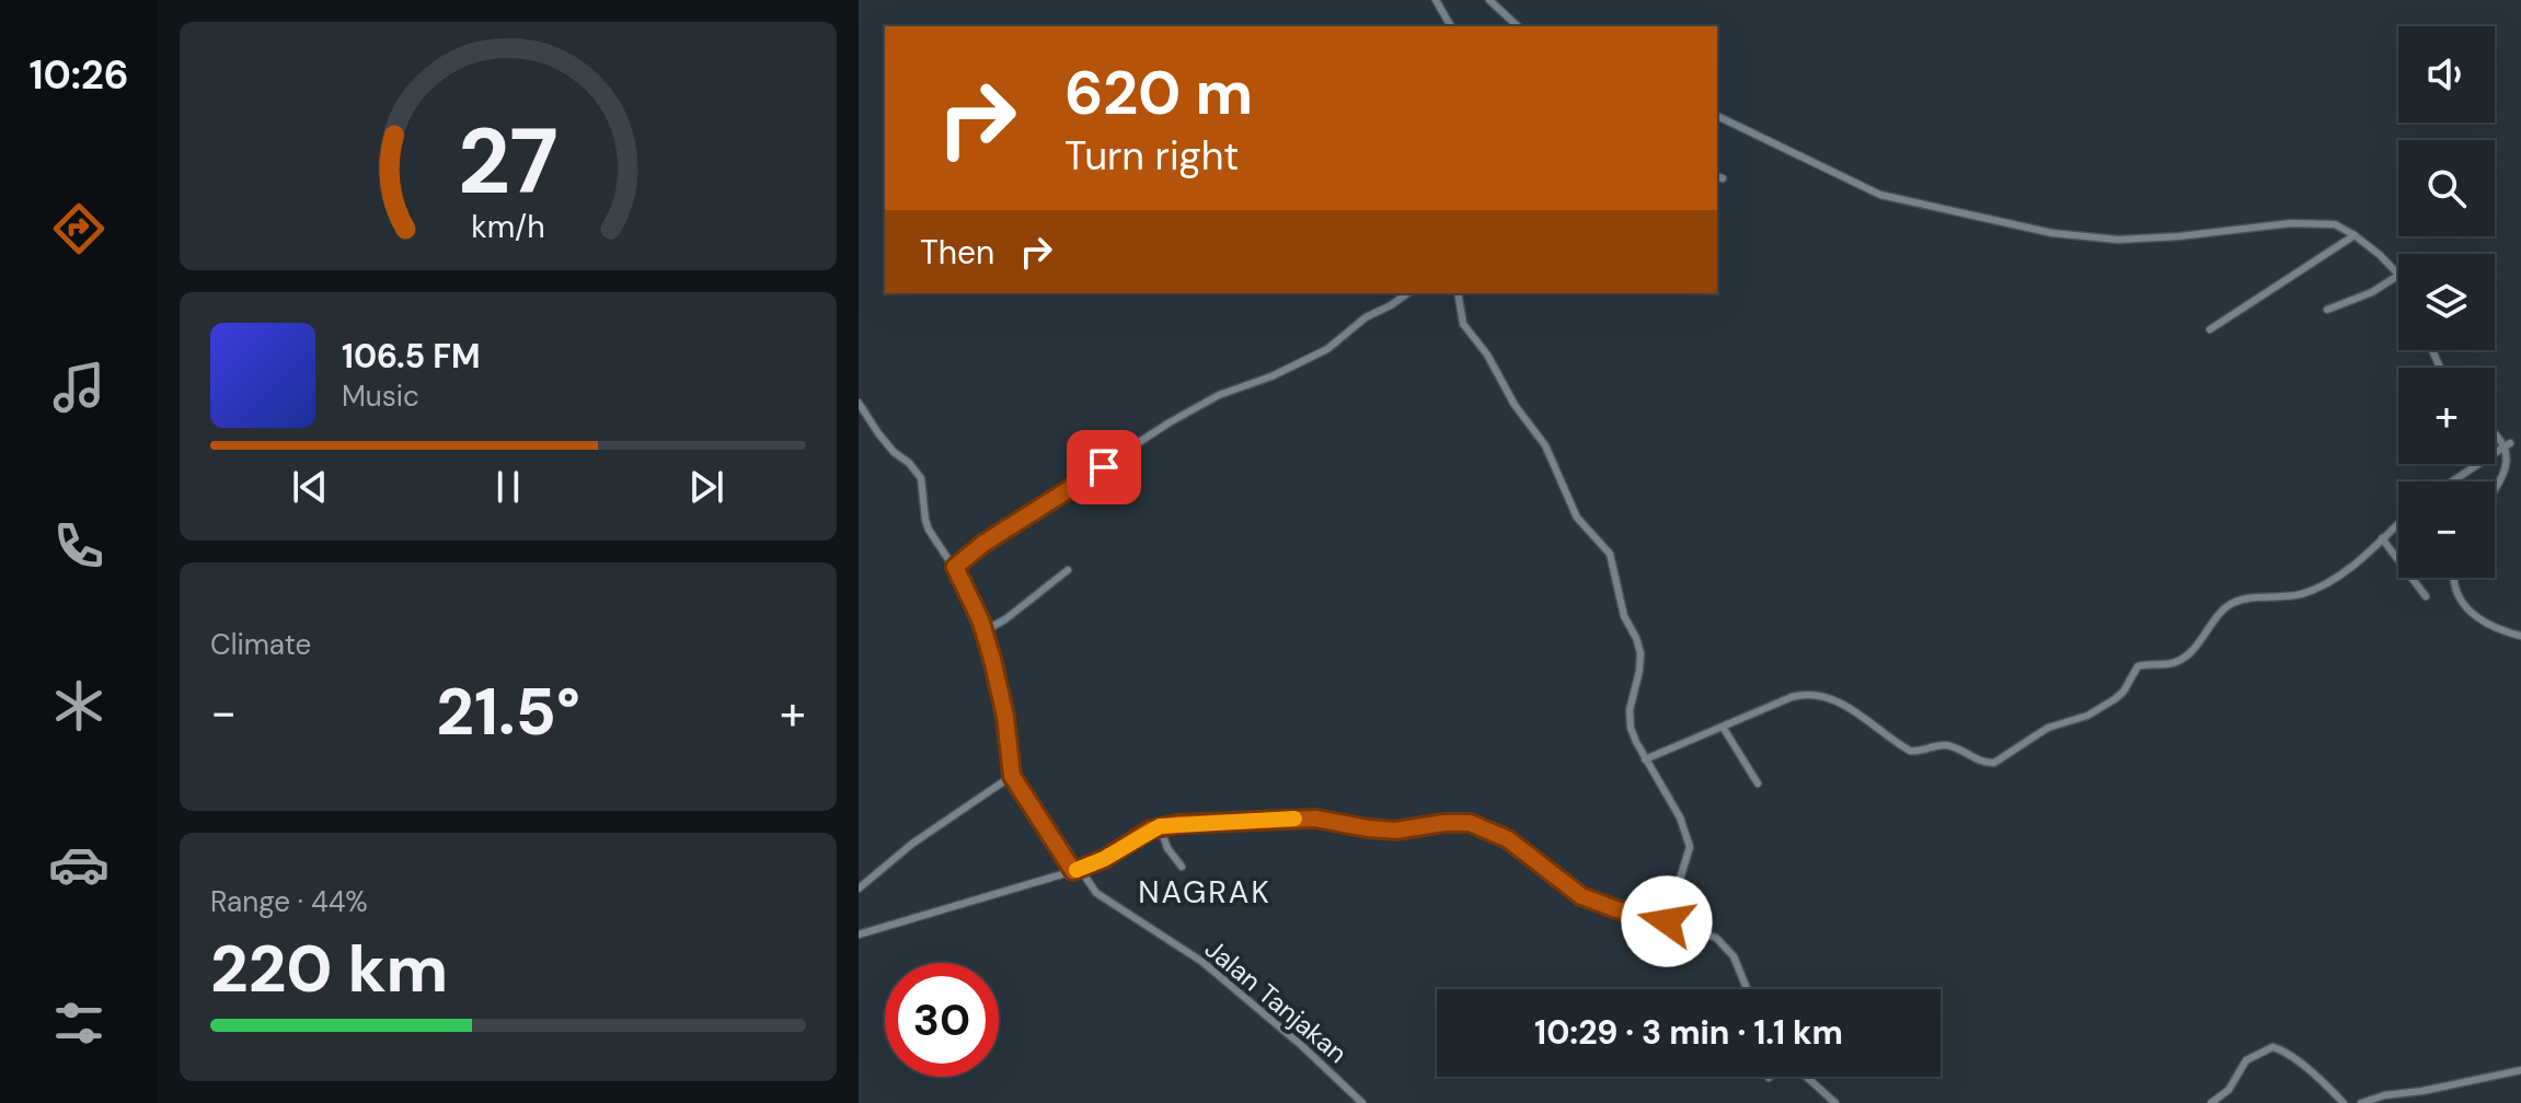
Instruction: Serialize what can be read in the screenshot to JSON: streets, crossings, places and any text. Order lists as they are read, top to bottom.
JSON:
{
  "streets": {
    "street": ["Jalan Tanjakan"]
  },
  "districts": ["NAGRAK"],
  "page": {
    "tabs": "10:26",
    "map_buttons": ["+", "−"],
    "turn": ["620 m", "Turn right"],
    "then": "Then",
    "song": ["106.5 FM", "Music"],
    "tile": [
      "Climate",
      ["Range · 44%", "220 km"]
    ],
    "heat": ["−", "21.5°", "+"],
    "limit": "30",
    "trip": "10:29 · 3 min · 1.1 km",
    "gauge": ["27", "km/h"]
  }
}
